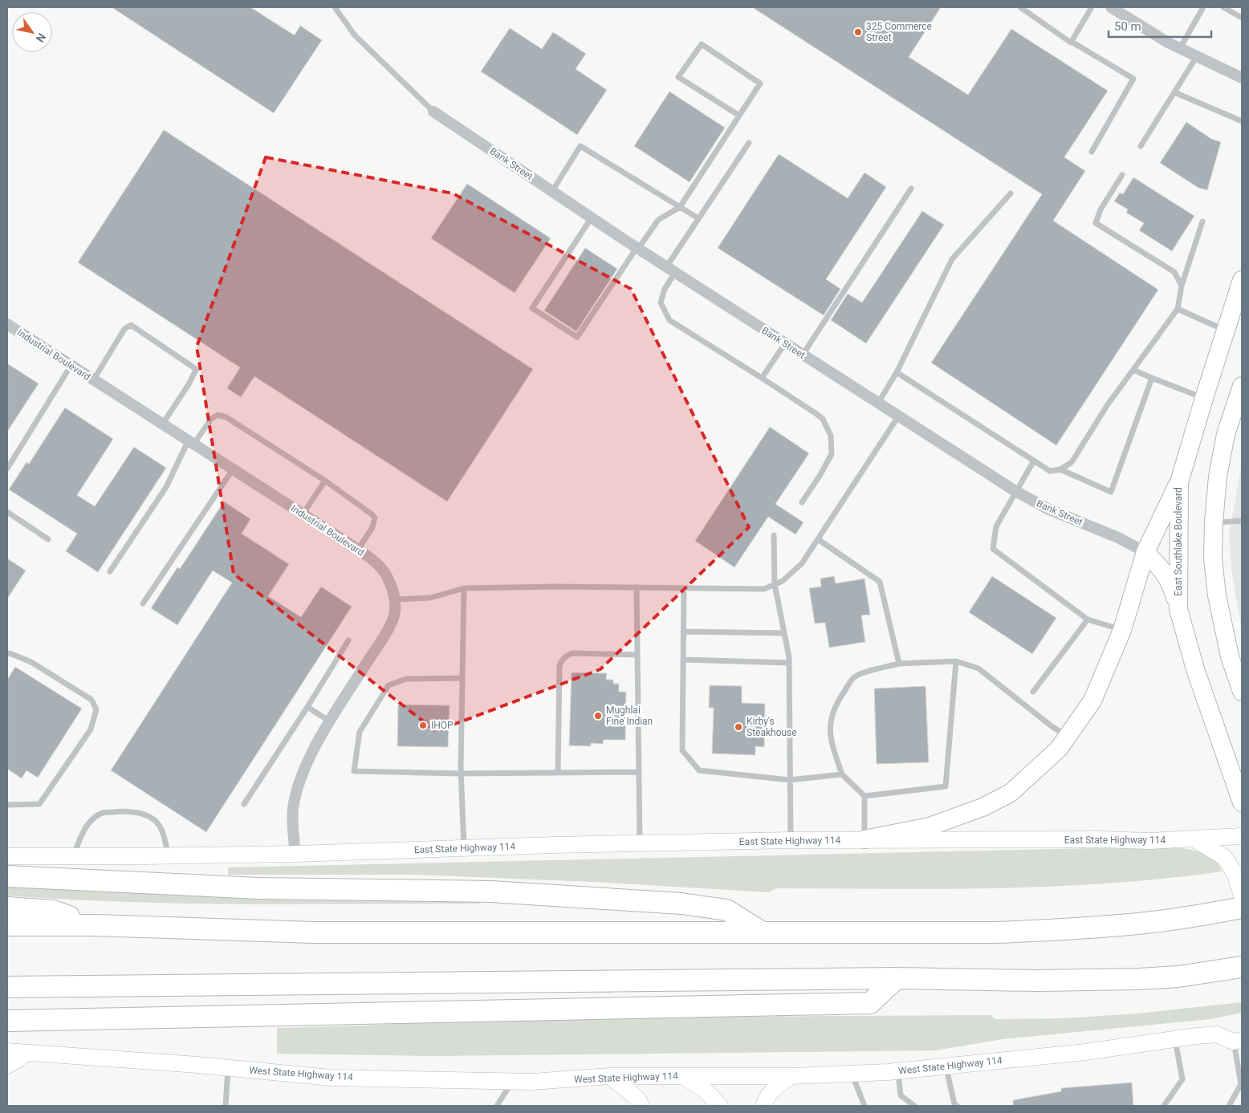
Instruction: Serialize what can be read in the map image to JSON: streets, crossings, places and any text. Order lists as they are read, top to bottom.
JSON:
{
  "streets": {
    "main road": ["East Southlake Boulevard", "East State Highway 114", "West State Highway 114"],
    "street": ["Bank Street", "Industrial Boulevard"]
  },
  "crossings": [
    ["Industrial Boulevard", "East State Highway 114"]
  ],
  "places": [
    "325 Commerce Street",
    "Mughlai Fine Indian",
    "IHOP",
    "Kirby's Steakhouse"
  ],
  "scale_bar": "50 m",
  "north": "bottom right"
}
